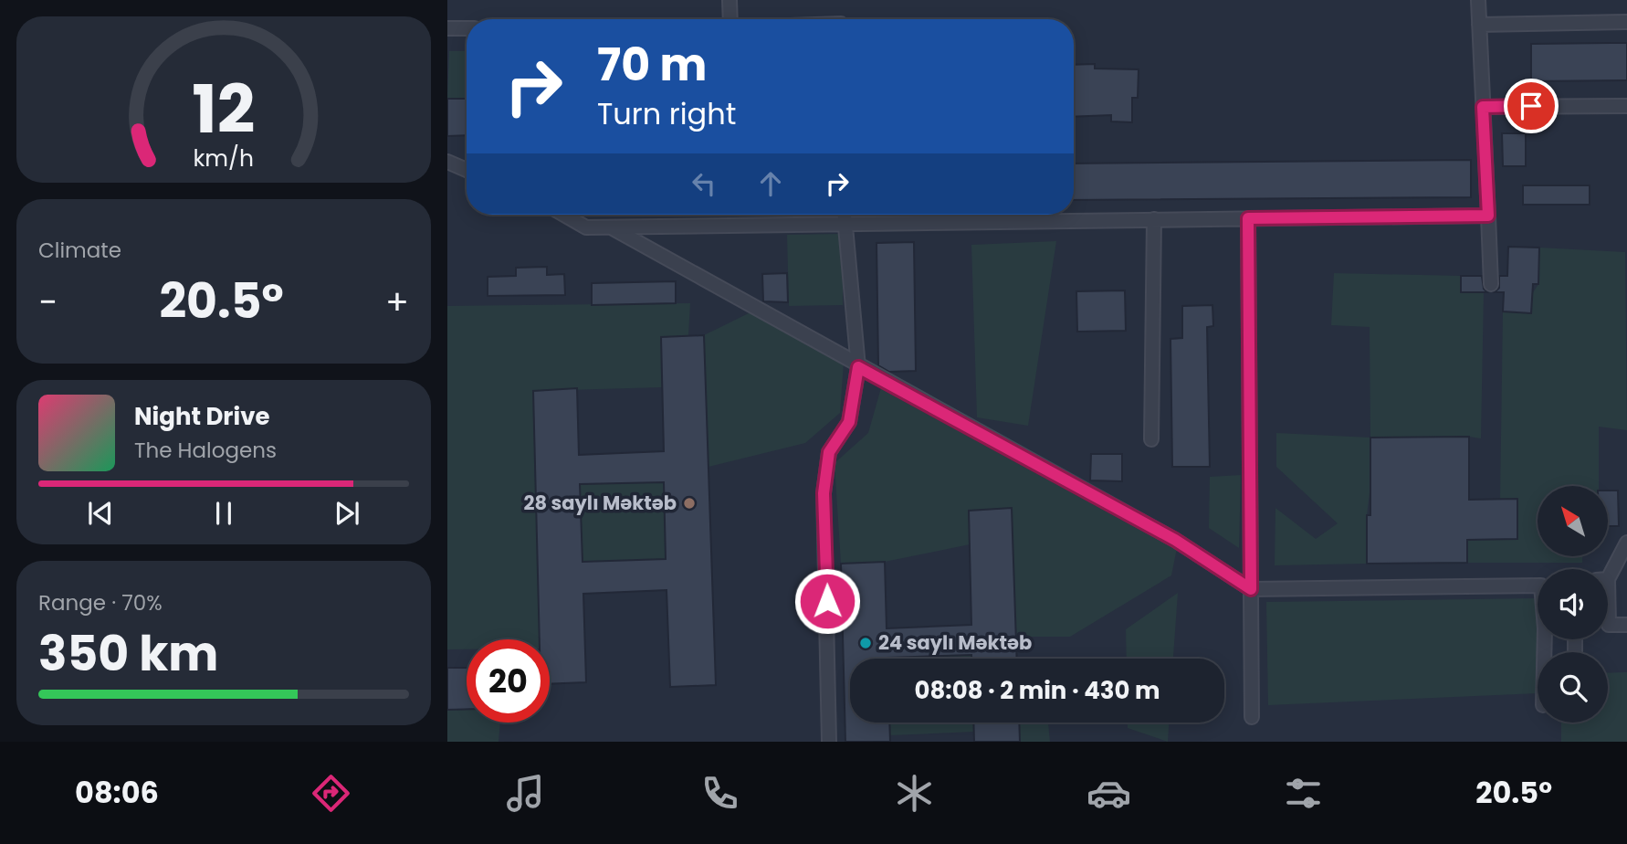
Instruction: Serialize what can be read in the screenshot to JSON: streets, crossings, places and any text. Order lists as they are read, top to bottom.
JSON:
{
  "places": ["28 saylı Məktəb", "24 saylı Məktəb"],
  "north": "top left",
  "page": {
    "turn": ["70 m", "Turn right"],
    "tile": [
      "Climate",
      ["Range · 70%", "350 km"]
    ],
    "heat": ["−", "20.5°", "+"],
    "song": ["Night Drive", "The Halogens"],
    "limit": "20",
    "trip": "08:08 · 2 min · 430 m",
    "tabs": ["08:06", "20.5°"],
    "gauge": ["12", "km/h"]
  }
}
